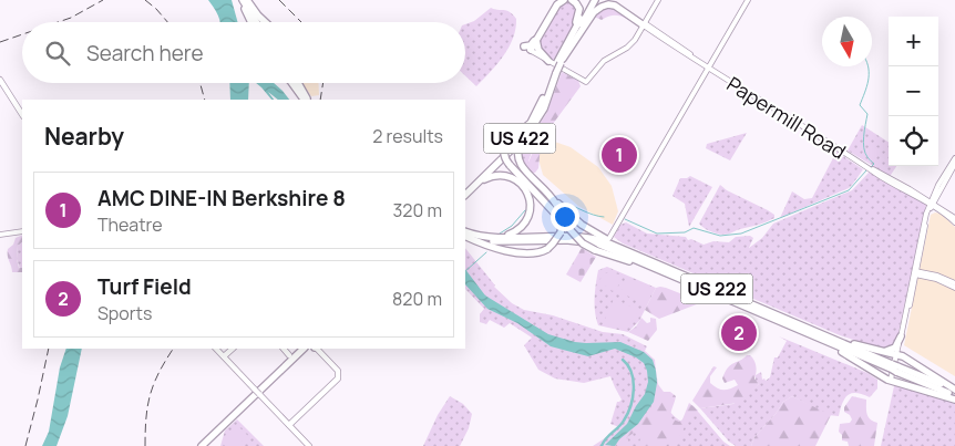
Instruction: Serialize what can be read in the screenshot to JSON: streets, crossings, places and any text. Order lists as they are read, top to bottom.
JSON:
{
  "streets": {
    "highway": ["US 422", "US 222"],
    "main road": ["Papermill Road"]
  },
  "crossings": [
    ["US 422", "US 222"]
  ],
  "north": "bottom",
  "page": {
    "map_buttons": ["+", "−"],
    "search": "Search here",
    "heading": ["Nearby", "2 results"],
    "pins": ["1", "2"],
    "list": [
      {
        "mark": "1",
        "name": "AMC DINE-IN Berkshire 8",
        "note": "Theatre",
        "value": "320 m"
      },
      {
        "mark": "2",
        "name": "Turf Field",
        "note": "Sports",
        "value": "820 m"
      }
    ]
  }
}
